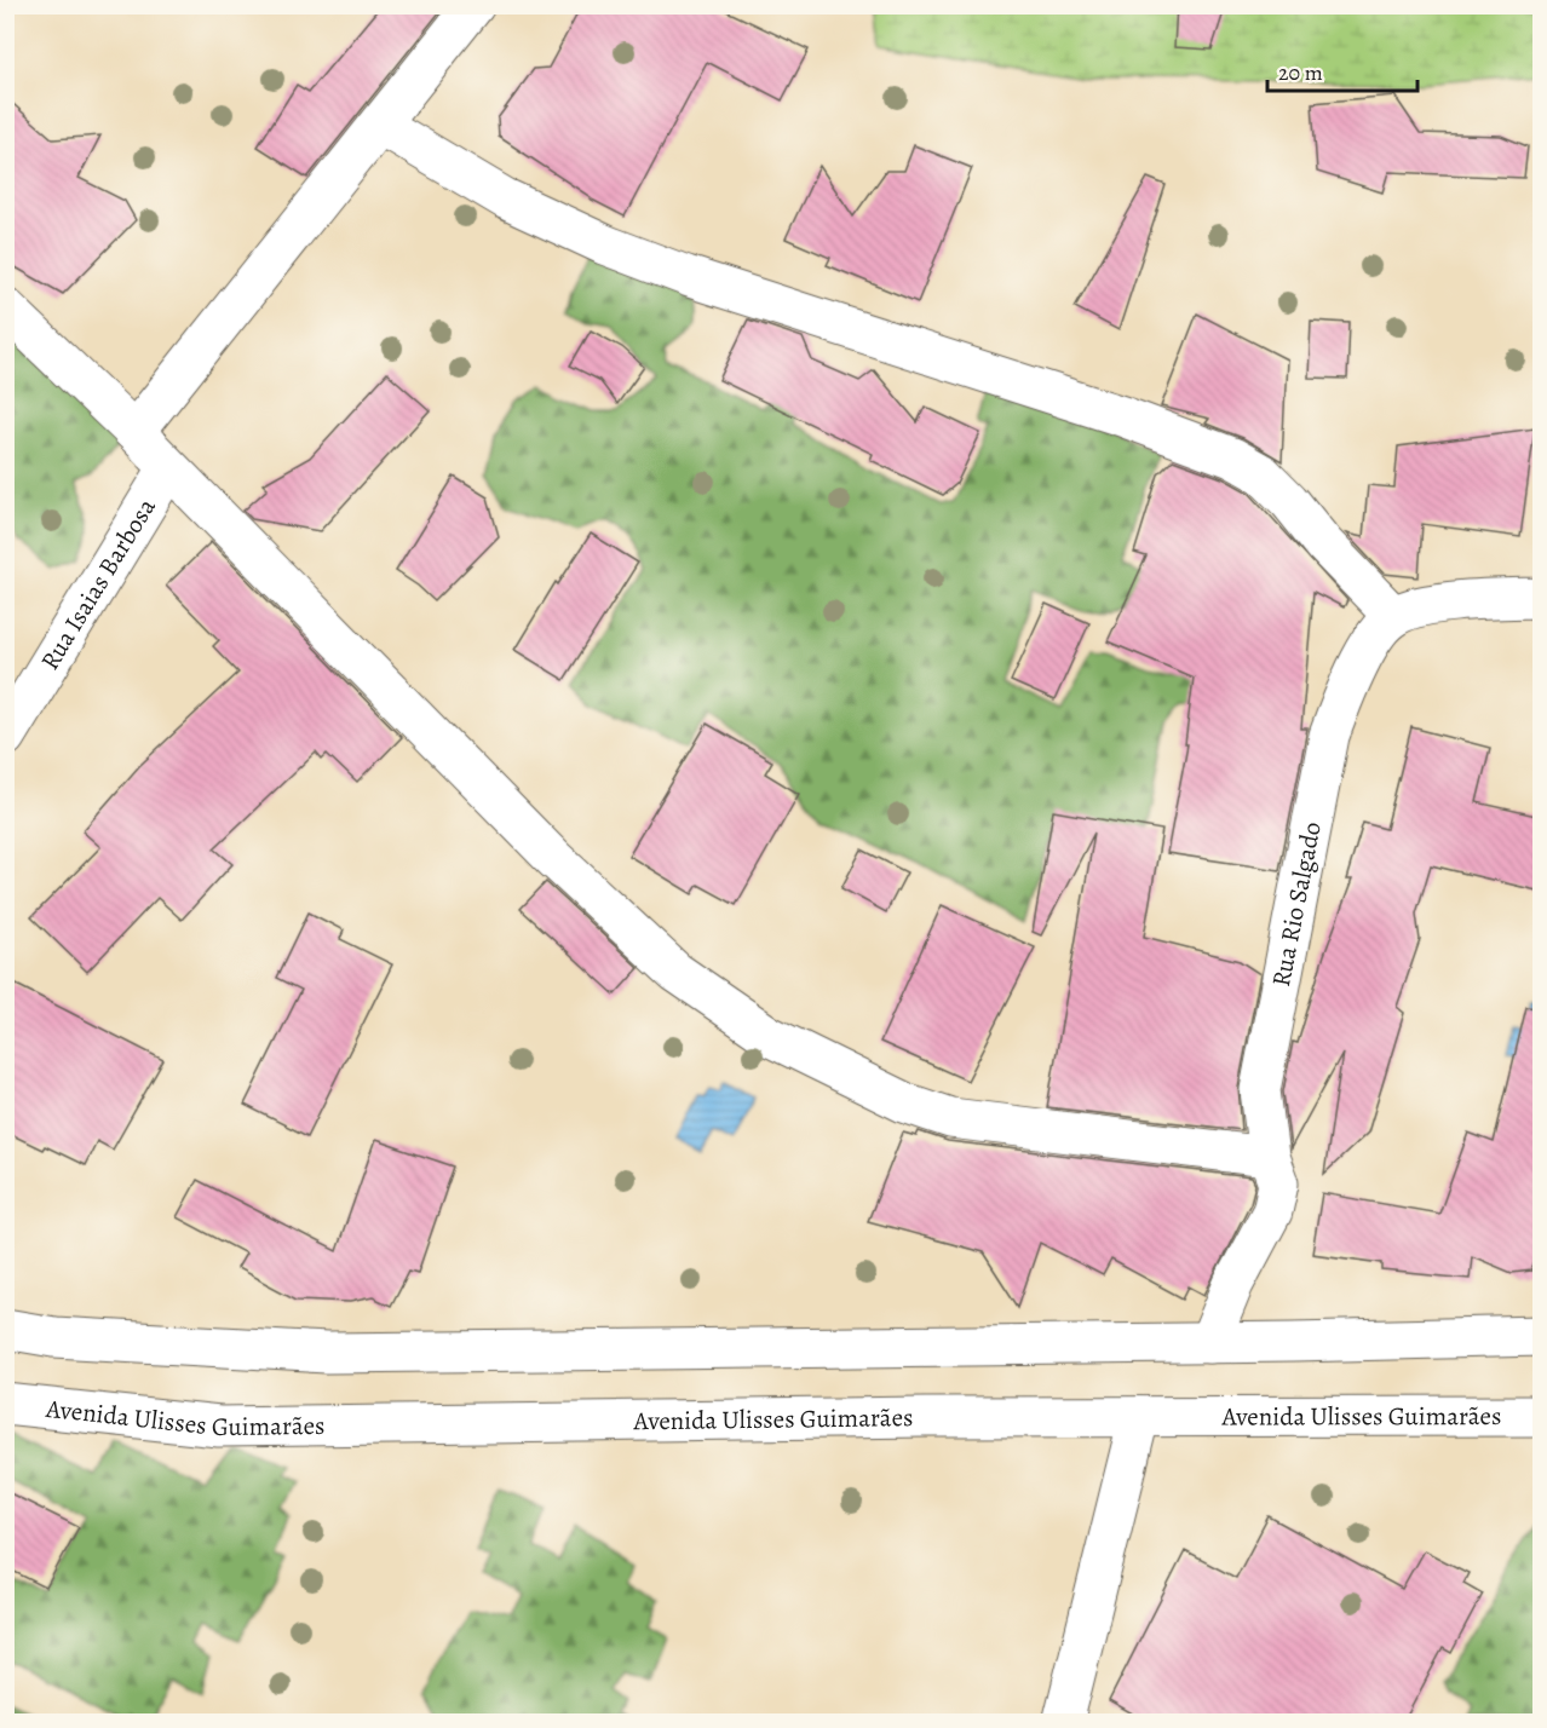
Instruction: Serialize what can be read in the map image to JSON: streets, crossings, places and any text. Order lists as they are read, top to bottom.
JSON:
{
  "streets": {
    "street": ["Rua Isaias Barbosa", "Rua Rio Salgado", "Avenida Ulisses Guimarães"]
  },
  "scale_bar": "20 m"
}
